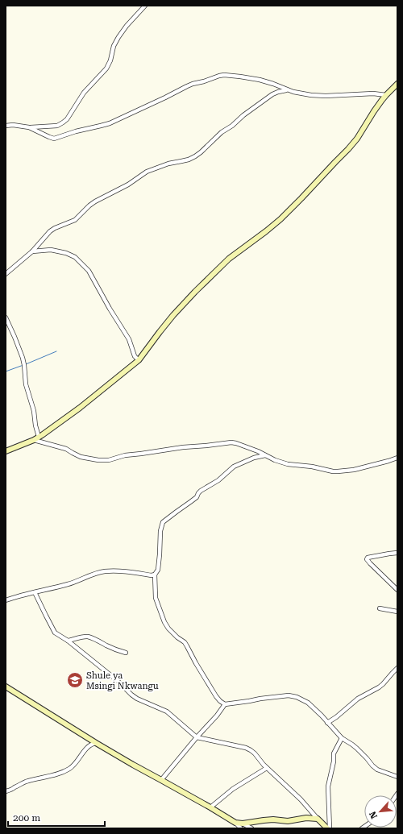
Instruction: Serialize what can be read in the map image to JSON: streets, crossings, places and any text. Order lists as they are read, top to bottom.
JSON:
{
  "places": {
    "school or university": ["Shule ya Msingi Nkwangu"]
  },
  "scale_bar": "200 m",
  "north": "bottom left"
}
